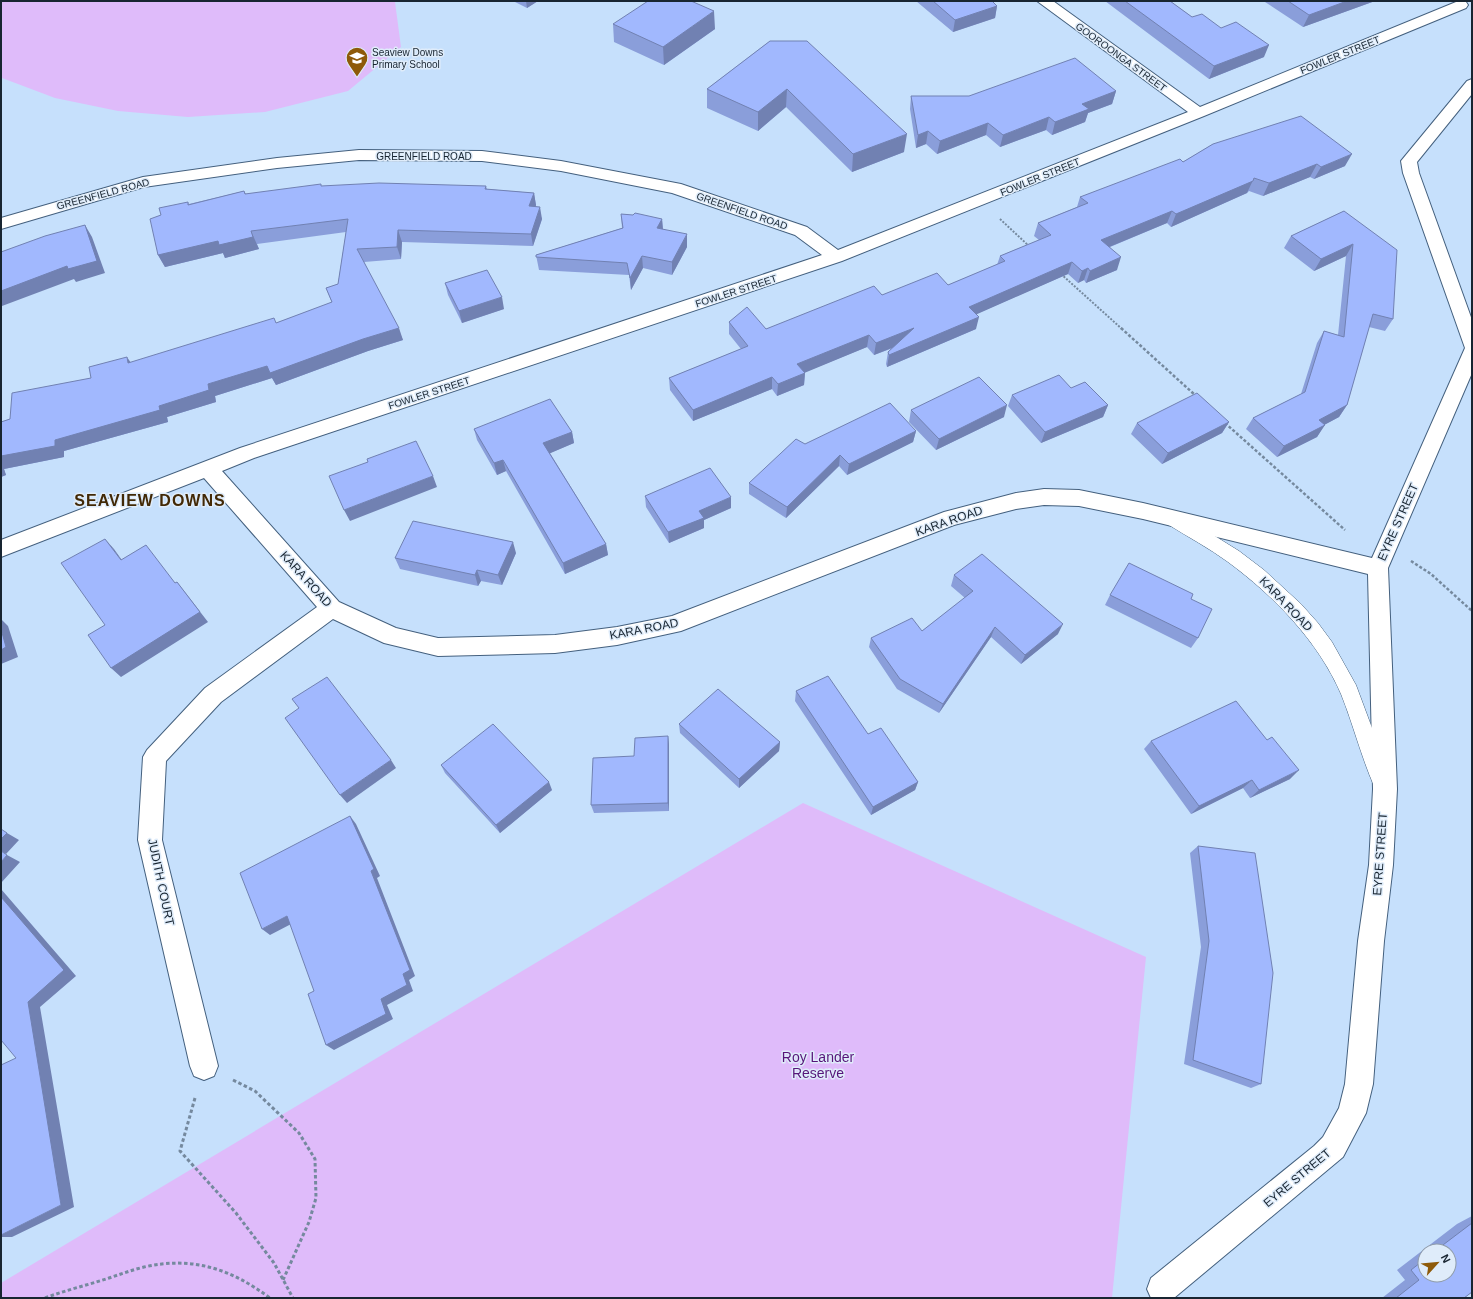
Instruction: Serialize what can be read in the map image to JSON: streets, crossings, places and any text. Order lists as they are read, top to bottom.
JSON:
{
  "streets": {
    "street": [
      "FOWLER STREET",
      "GOOROONGA STREET",
      "GREENFIELD ROAD",
      "KARA ROAD",
      "EYRE STREET",
      "JUDITH COURT"
    ]
  },
  "crossings": [
    ["FOWLER STREET", "GOOROONGA STREET"],
    ["FOWLER STREET", "GREENFIELD ROAD"],
    ["FOWLER STREET", "KARA ROAD"],
    ["KARA ROAD", "EYRE STREET"],
    ["KARA ROAD", "JUDITH COURT"]
  ],
  "districts": ["SEAVIEW DOWNS"],
  "parks": ["Roy Lander Reserve"],
  "places": {
    "school or university": ["Seaview Downs Primary School"]
  },
  "north": "top right"
}
